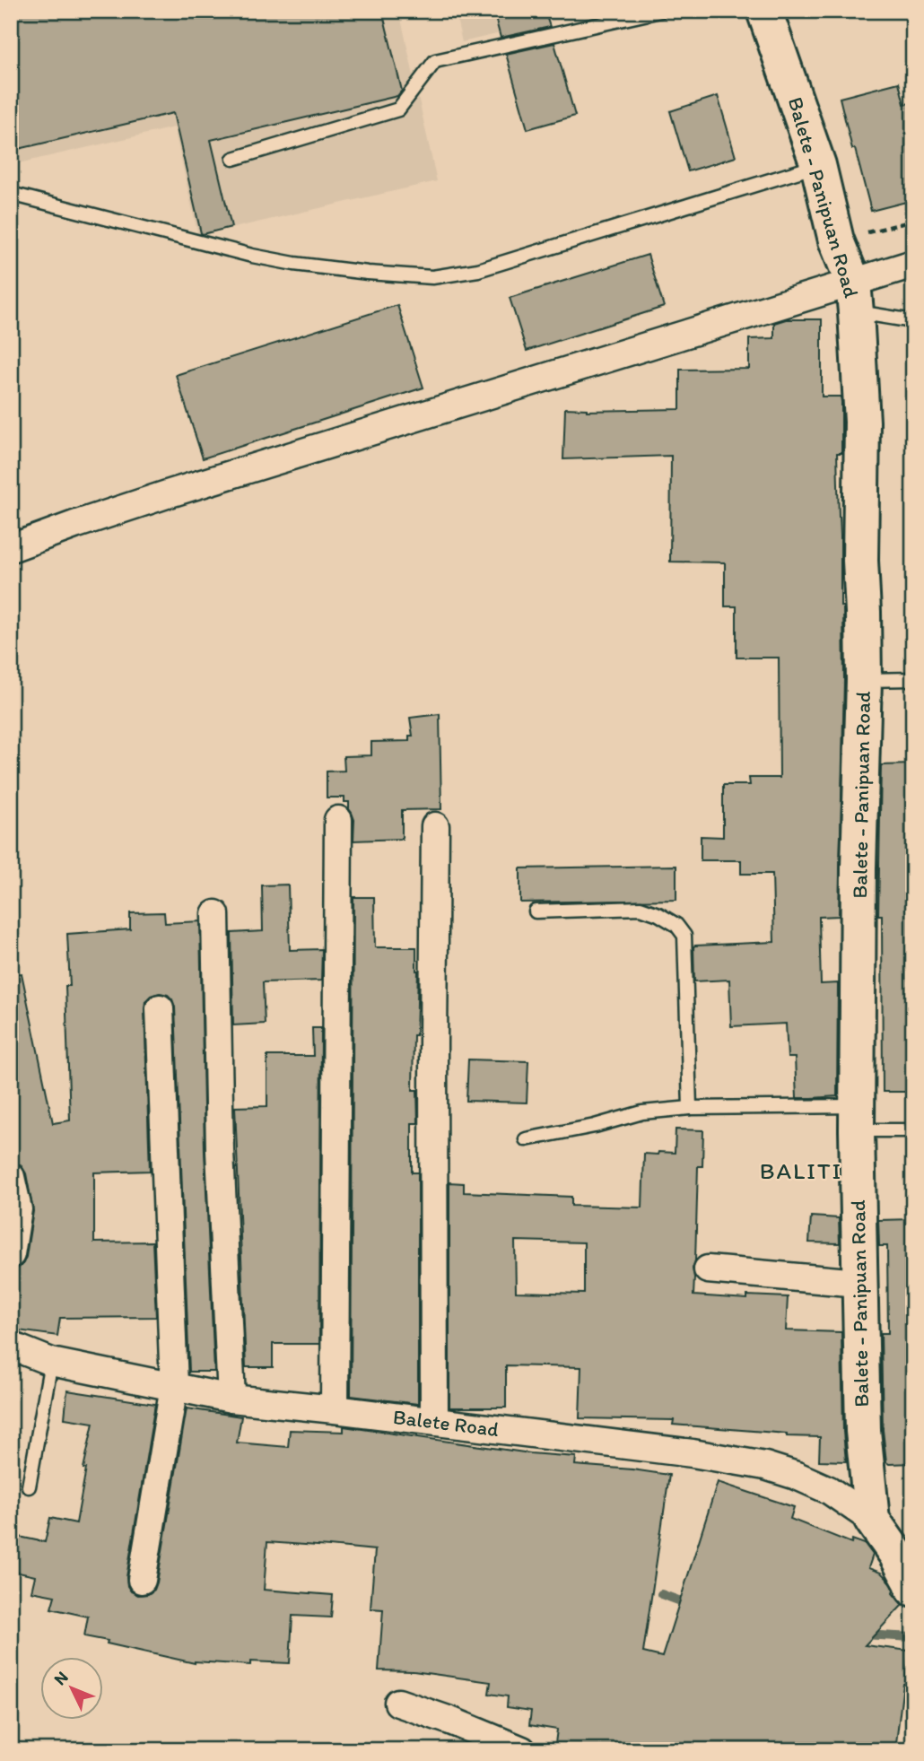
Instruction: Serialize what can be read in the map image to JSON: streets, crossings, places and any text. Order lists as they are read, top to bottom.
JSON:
{
  "streets": {
    "main road": ["Balete - Panipuan Road"],
    "street": ["Balete Road"]
  },
  "crossings": [
    ["Balete - Panipuan Road", "Balete Road"]
  ],
  "districts": ["BALITI"],
  "north": "top left"
}
